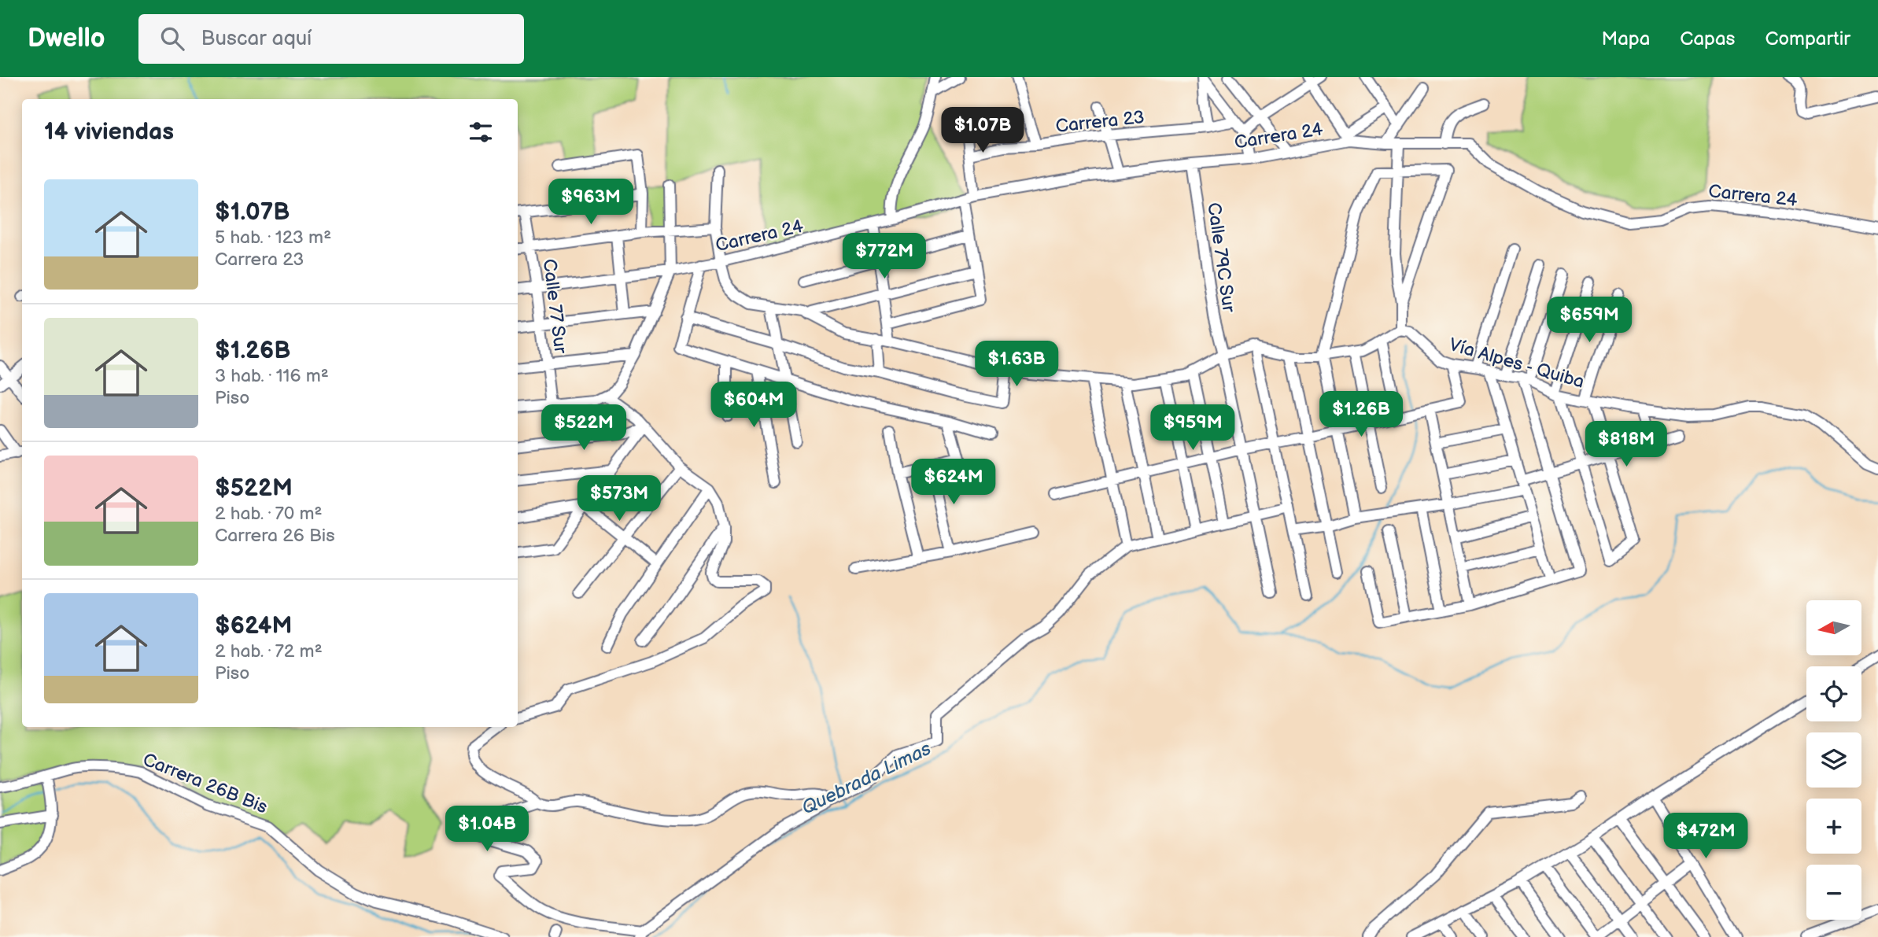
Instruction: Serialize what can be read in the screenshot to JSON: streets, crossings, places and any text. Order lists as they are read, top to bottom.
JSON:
{
  "streets": {
    "street": [
      "Carrera 23",
      "Carrera 24",
      "Calle 79C Sur",
      "Calle 77 Sur",
      "Vía Alpes - Quiba",
      "Carrera 26B Bis"
    ]
  },
  "crossings": [
    ["Carrera 24", "Calle 79C Sur"],
    ["Carrera 24", "Calle 77 Sur"]
  ],
  "water": ["Quebrada Limas"],
  "north": "left",
  "page": {
    "header": "Dwello",
    "search": "Buscar aquí",
    "nav": ["Mapa", "Capas", "Compartir"],
    "heading": "14 viviendas",
    "price": [
      "$1.07B",
      "$963M",
      "$772M",
      "$659M",
      "$1.63B",
      "$604M",
      "$1.26B",
      "$522M",
      "$959M",
      "$818M",
      "$624M",
      "$573M",
      "$1.04B",
      "$472M"
    ],
    "list": [
      {
        "name": "$1.07B",
        "note": "5 hab. · 123 m² · Carrera 23"
      },
      {
        "name": "$1.26B",
        "note": "3 hab. · 116 m² · Piso"
      },
      {
        "name": "$522M",
        "note": "2 hab. · 70 m² · Carrera 26 Bis"
      },
      {
        "name": "$624M",
        "note": "2 hab. · 72 m² · Piso"
      }
    ],
    "map_buttons": ["+", "−"]
  }
}
